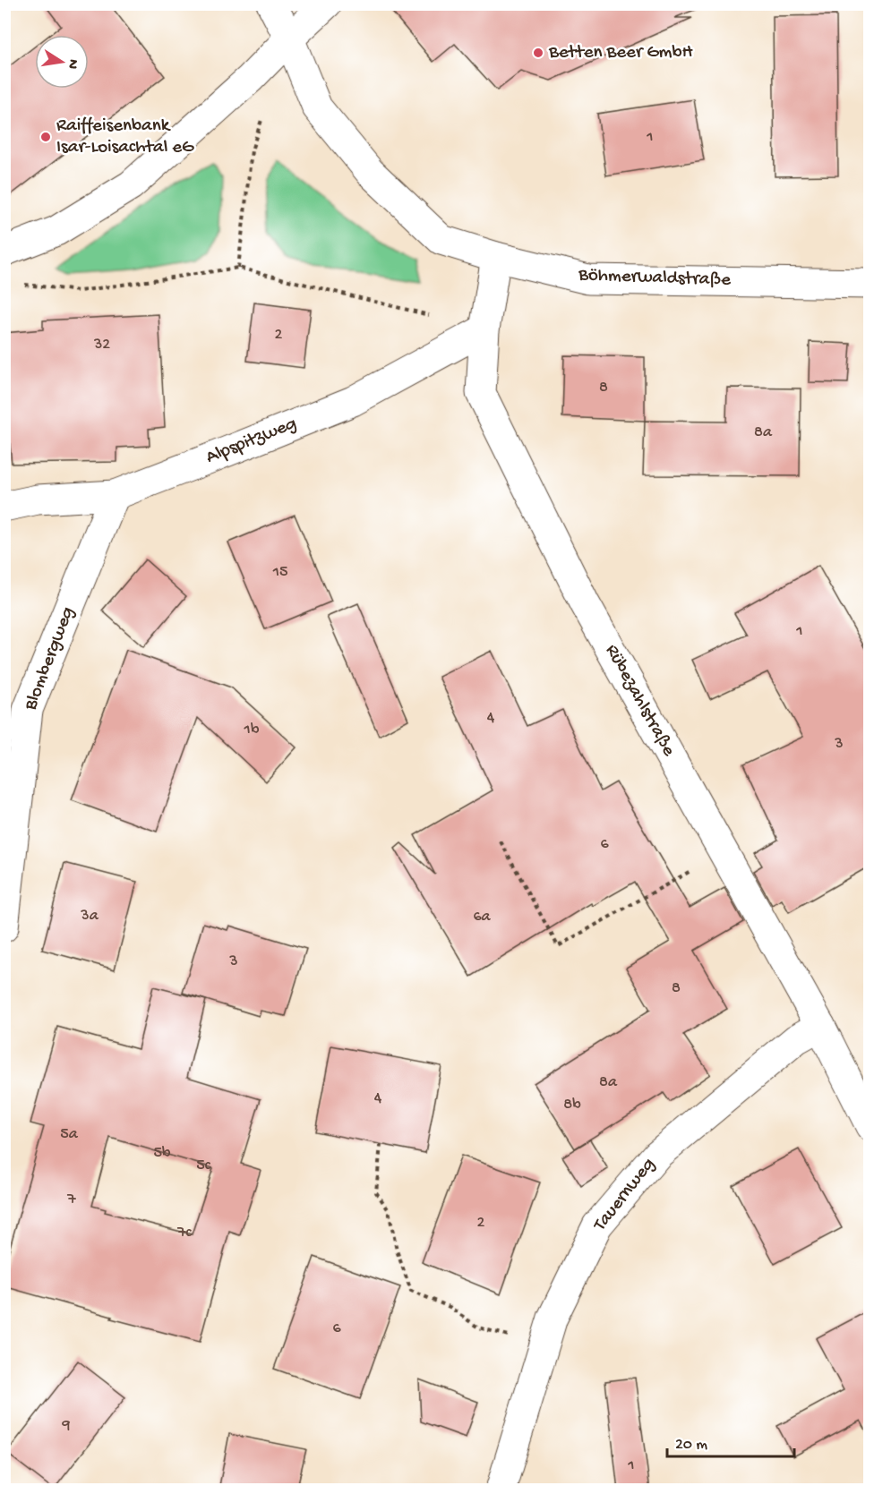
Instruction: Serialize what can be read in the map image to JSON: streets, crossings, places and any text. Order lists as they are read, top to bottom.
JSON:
{
  "streets": {
    "street": [
      "Böhmerwaldstraße",
      "Alpspitzweg",
      "Blombergweg",
      "Rübezahlstraße",
      "Tauernweg"
    ]
  },
  "crossings": [
    ["Böhmerwaldstraße", "Rübezahlstraße"],
    ["Alpspitzweg", "Blombergweg"],
    ["Alpspitzweg", "Rübezahlstraße"],
    ["Rübezahlstraße", "Tauernweg"]
  ],
  "places": ["Betten Beer GmbH", "Raiffeisenbank Isar-Loisachtal eG"],
  "house_numbers": [
    "1",
    "2",
    "32",
    "8",
    "8a",
    "15",
    "1",
    "4",
    "1b",
    "3",
    "6",
    "3a",
    "6a",
    "3",
    "8",
    "8a",
    "4",
    "8b",
    "5a",
    "5b",
    "5c",
    "7",
    "2",
    "7c",
    "6",
    "9",
    "1"
  ],
  "scale_bar": "20 m",
  "north": "right"
}
